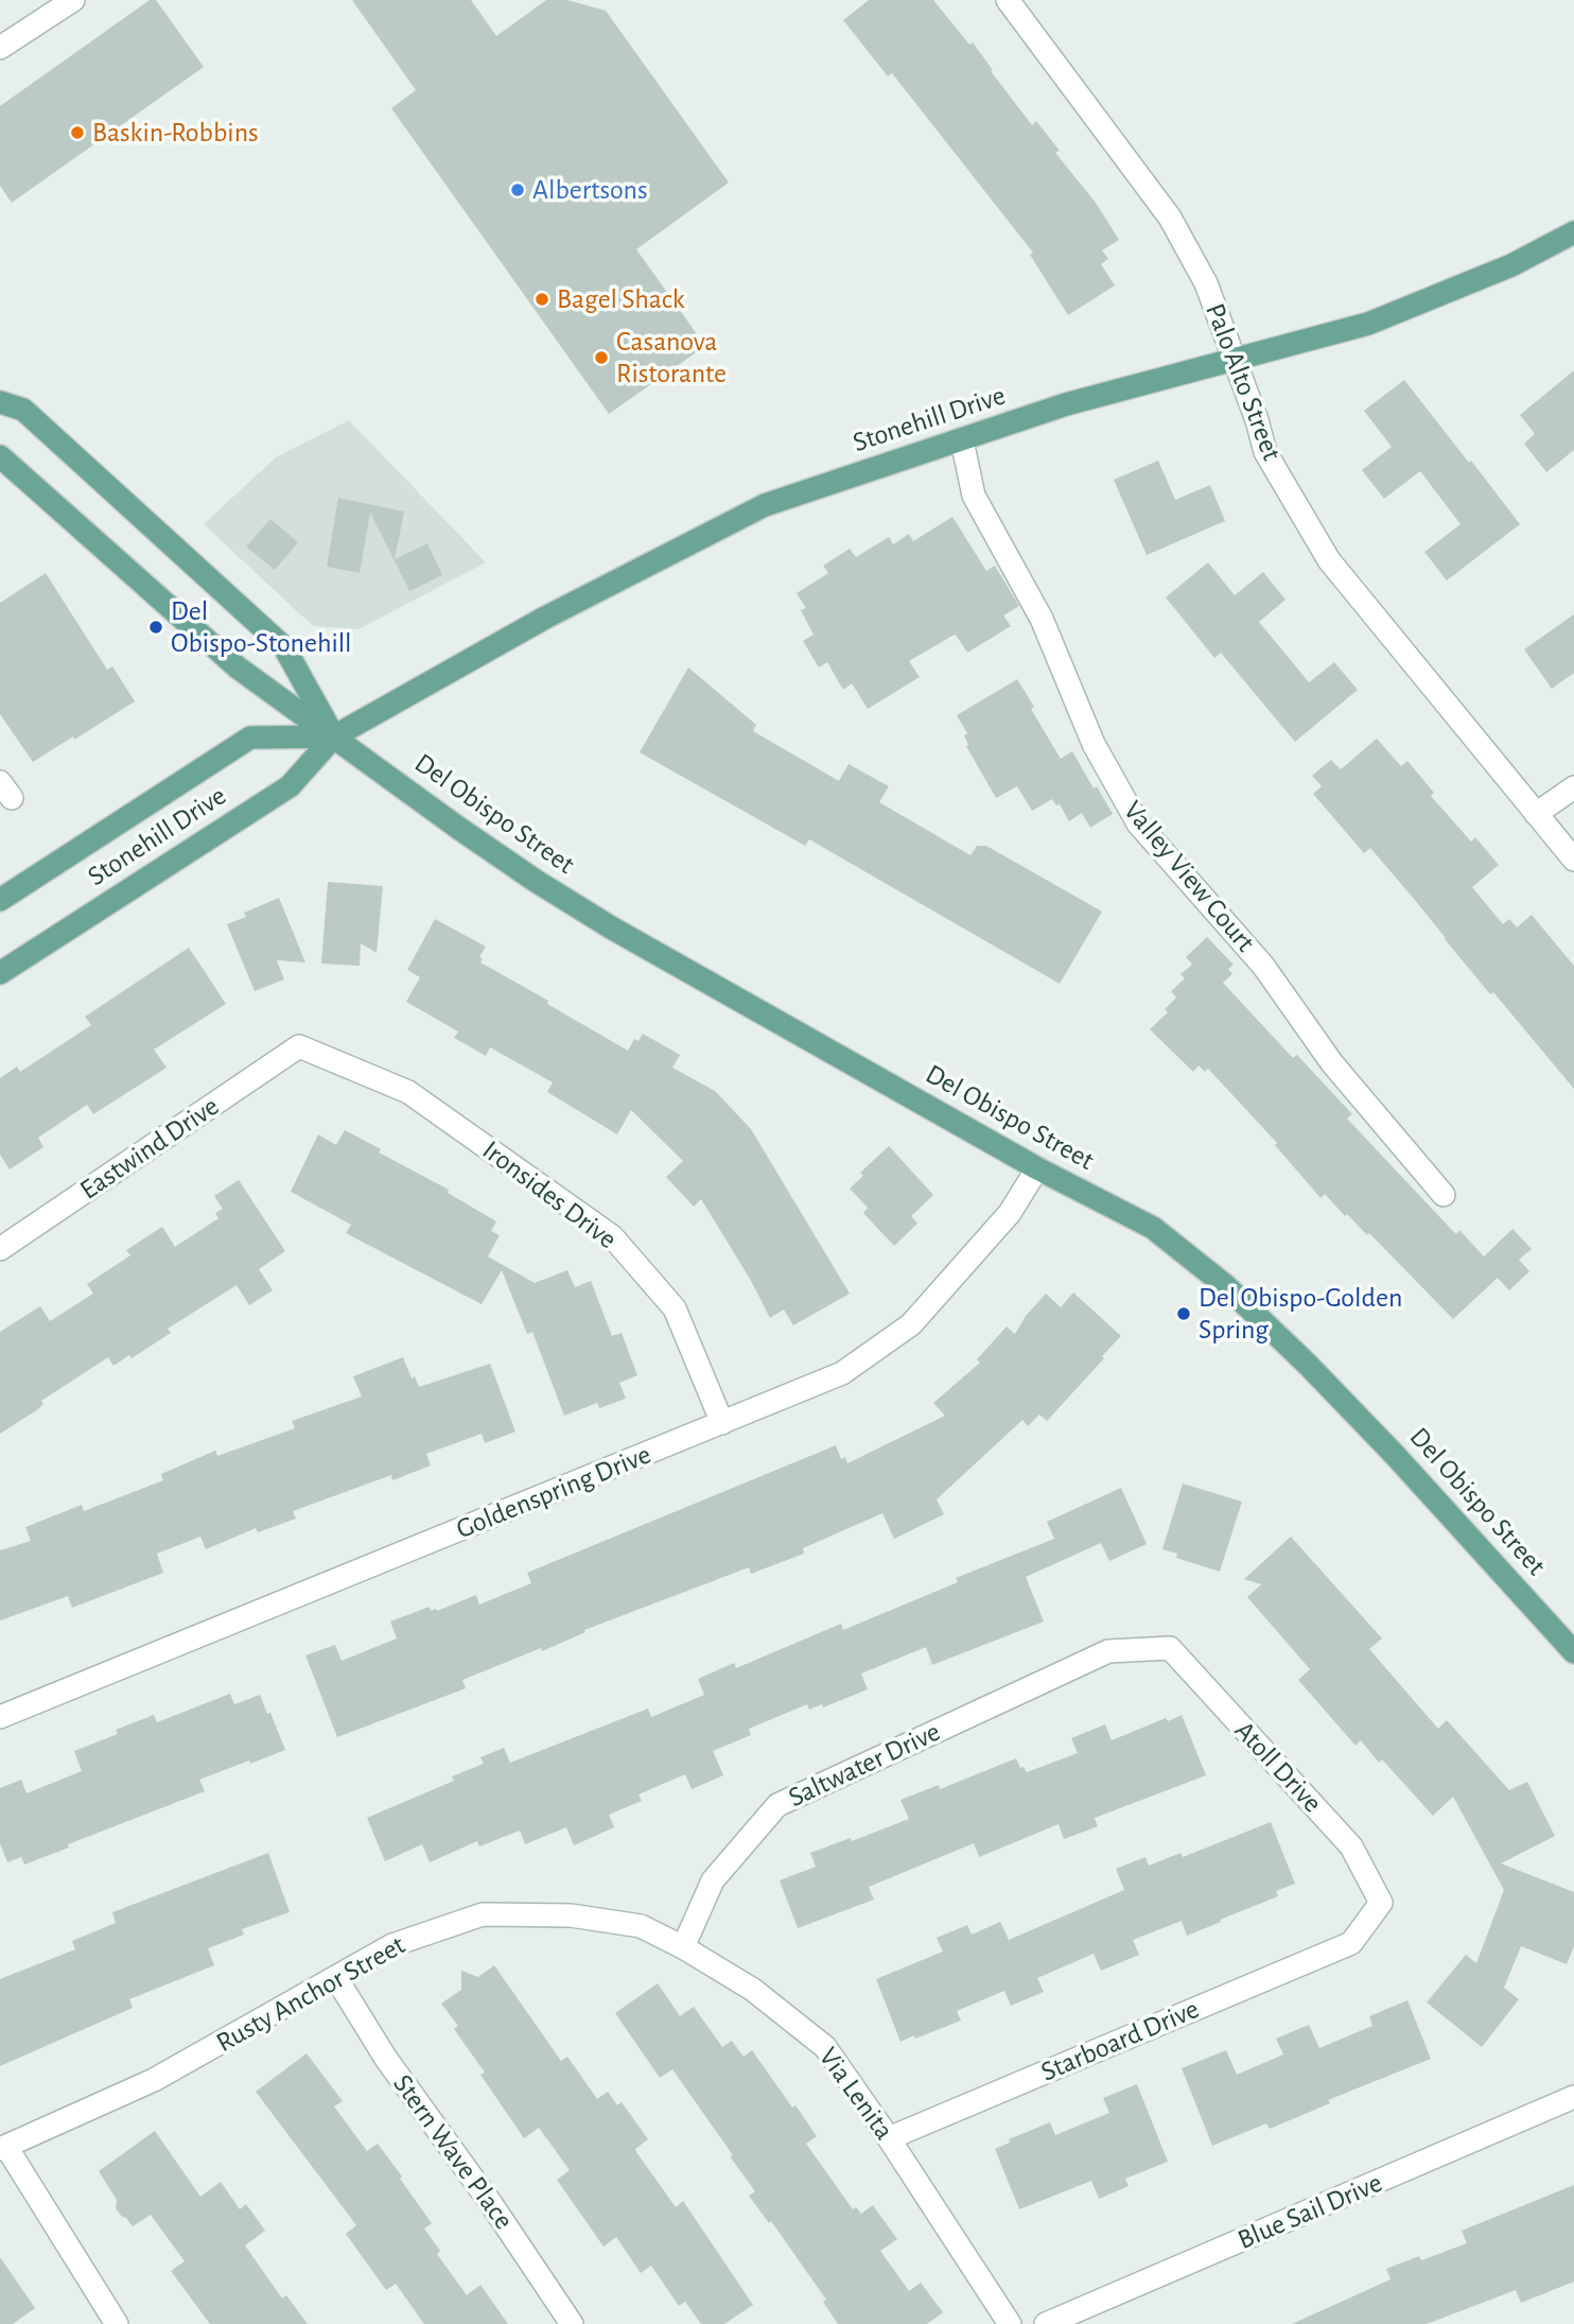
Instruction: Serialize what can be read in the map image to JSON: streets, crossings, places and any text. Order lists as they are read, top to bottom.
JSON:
{
  "streets": {
    "main road": ["Stonehill Drive", "Del Obispo Street"],
    "street": [
      "Palo Alto Street",
      "Valley View Court",
      "Eastwind Drive",
      "Ironsides Drive",
      "Goldenspring Drive",
      "Saltwater Drive",
      "Atoll Drive",
      "Rusty Anchor Street",
      "Starboard Drive",
      "Via Lenita",
      "Stern Wave Place",
      "Blue Sail Drive"
    ]
  },
  "crossings": [
    ["Palo Alto Street", "Stonehill Drive"],
    ["Stonehill Drive", "Del Obispo Street"],
    ["Stonehill Drive", "Valley View Court"],
    ["Del Obispo Street", "Goldenspring Drive"],
    ["Eastwind Drive", "Ironsides Drive"],
    ["Ironsides Drive", "Goldenspring Drive"],
    ["Saltwater Drive", "Atoll Drive"],
    ["Saltwater Drive", "Via Lenita"],
    ["Atoll Drive", "Starboard Drive"],
    ["Rusty Anchor Street", "Via Lenita"],
    ["Rusty Anchor Street", "Stern Wave Place"],
    ["Starboard Drive", "Via Lenita"]
  ],
  "places": [
    "Baskin-Robbins",
    "Albertsons",
    "Bagel Shack",
    "Casanova Ristorante",
    "Del Obispo-Stonehill",
    "Del Obispo-Golden Spring"
  ]
}
